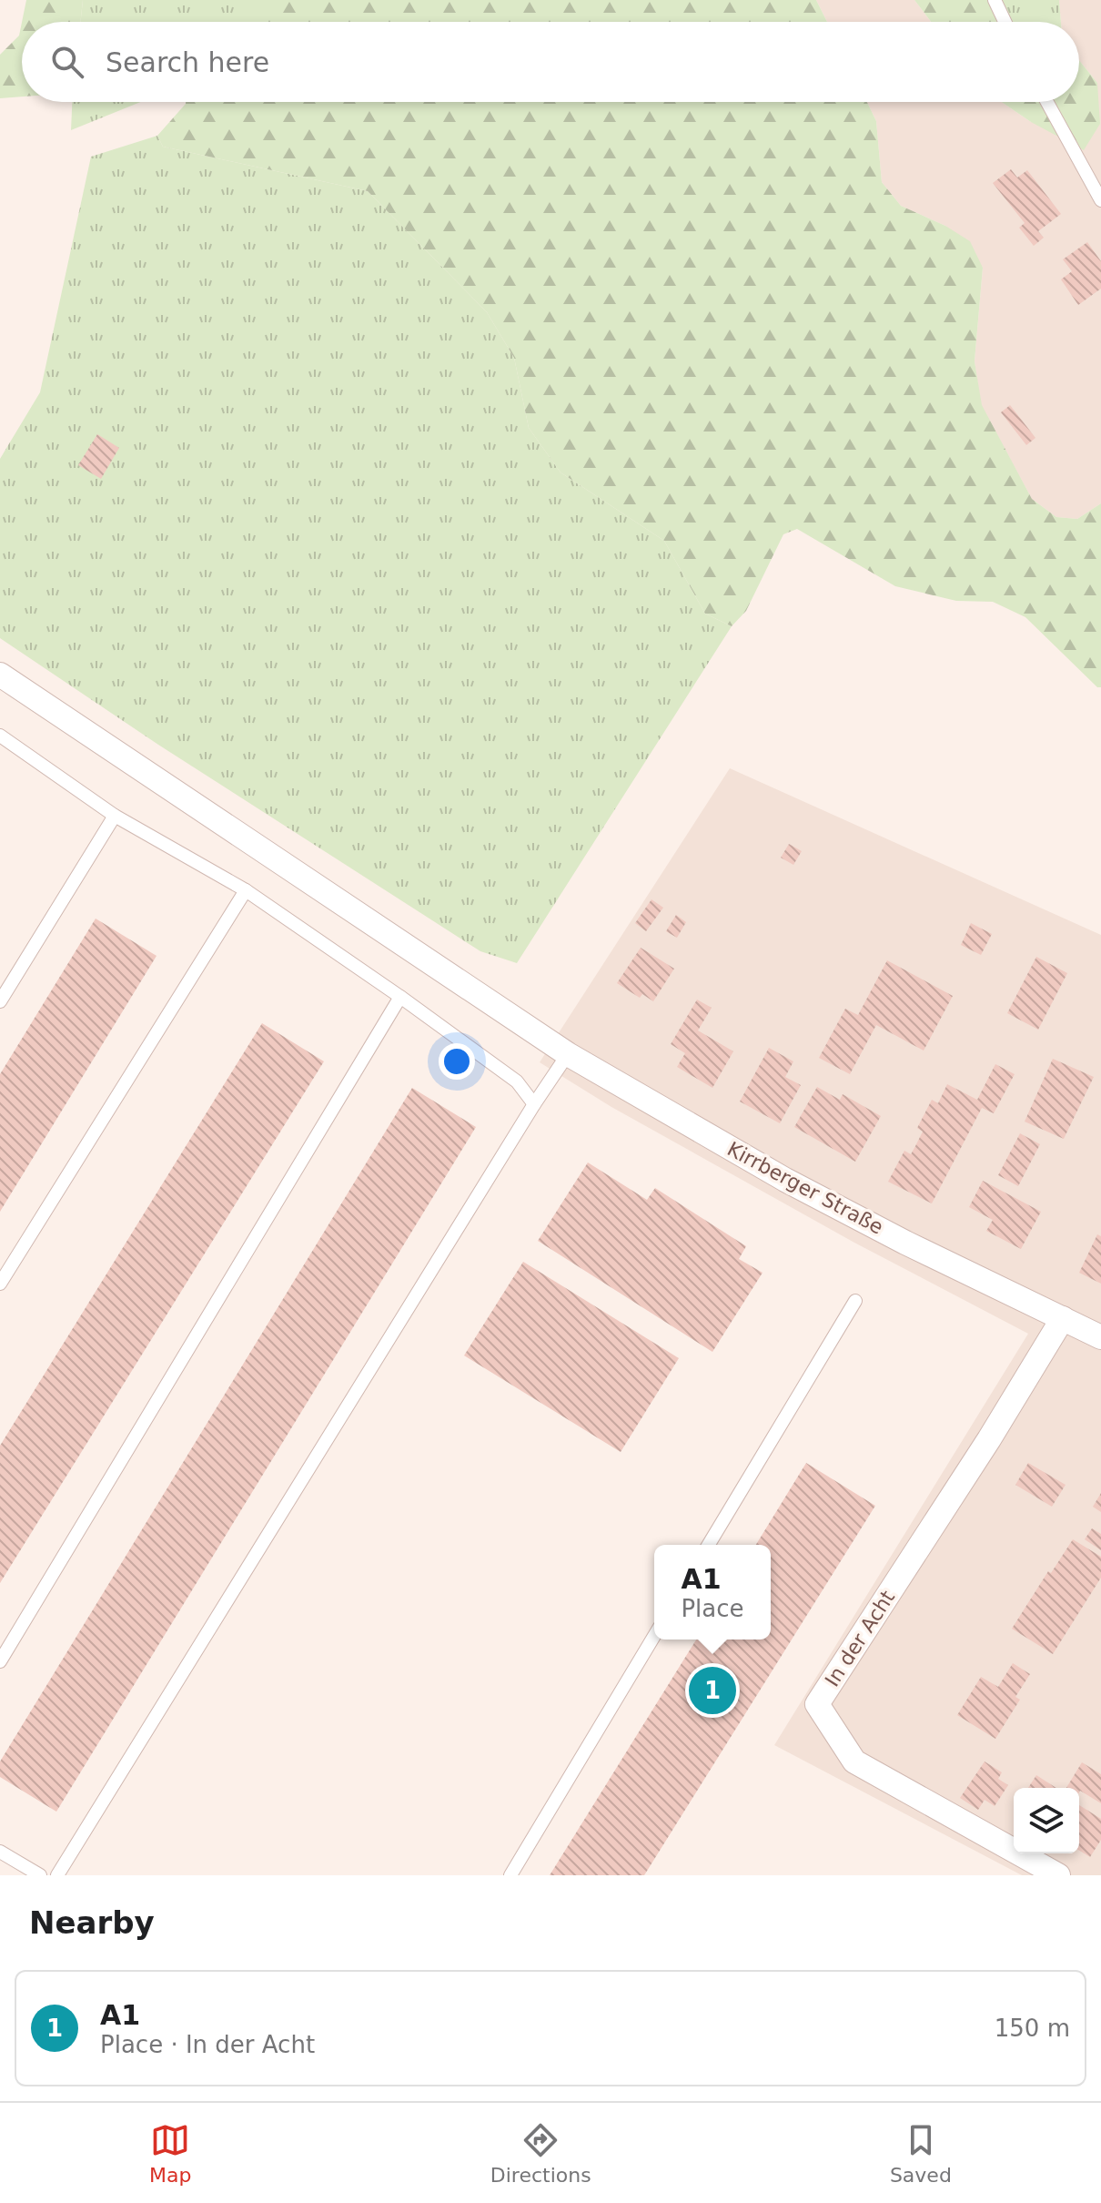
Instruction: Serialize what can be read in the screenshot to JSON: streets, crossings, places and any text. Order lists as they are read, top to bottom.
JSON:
{
  "streets": {
    "street": ["Kirrberger Straße", "In der Acht"]
  },
  "crossings": [
    ["Kirrberger Straße", "In der Acht"]
  ],
  "page": {
    "search": "Search here",
    "popup": ["A1", "Place"],
    "pins": "1",
    "heading": "Nearby",
    "list": [
      {
        "mark": "1",
        "name": "A1",
        "note": "Place · In der Acht",
        "value": "150 m"
      }
    ],
    "nav": ["Map", "Directions", "Saved"]
  }
}
